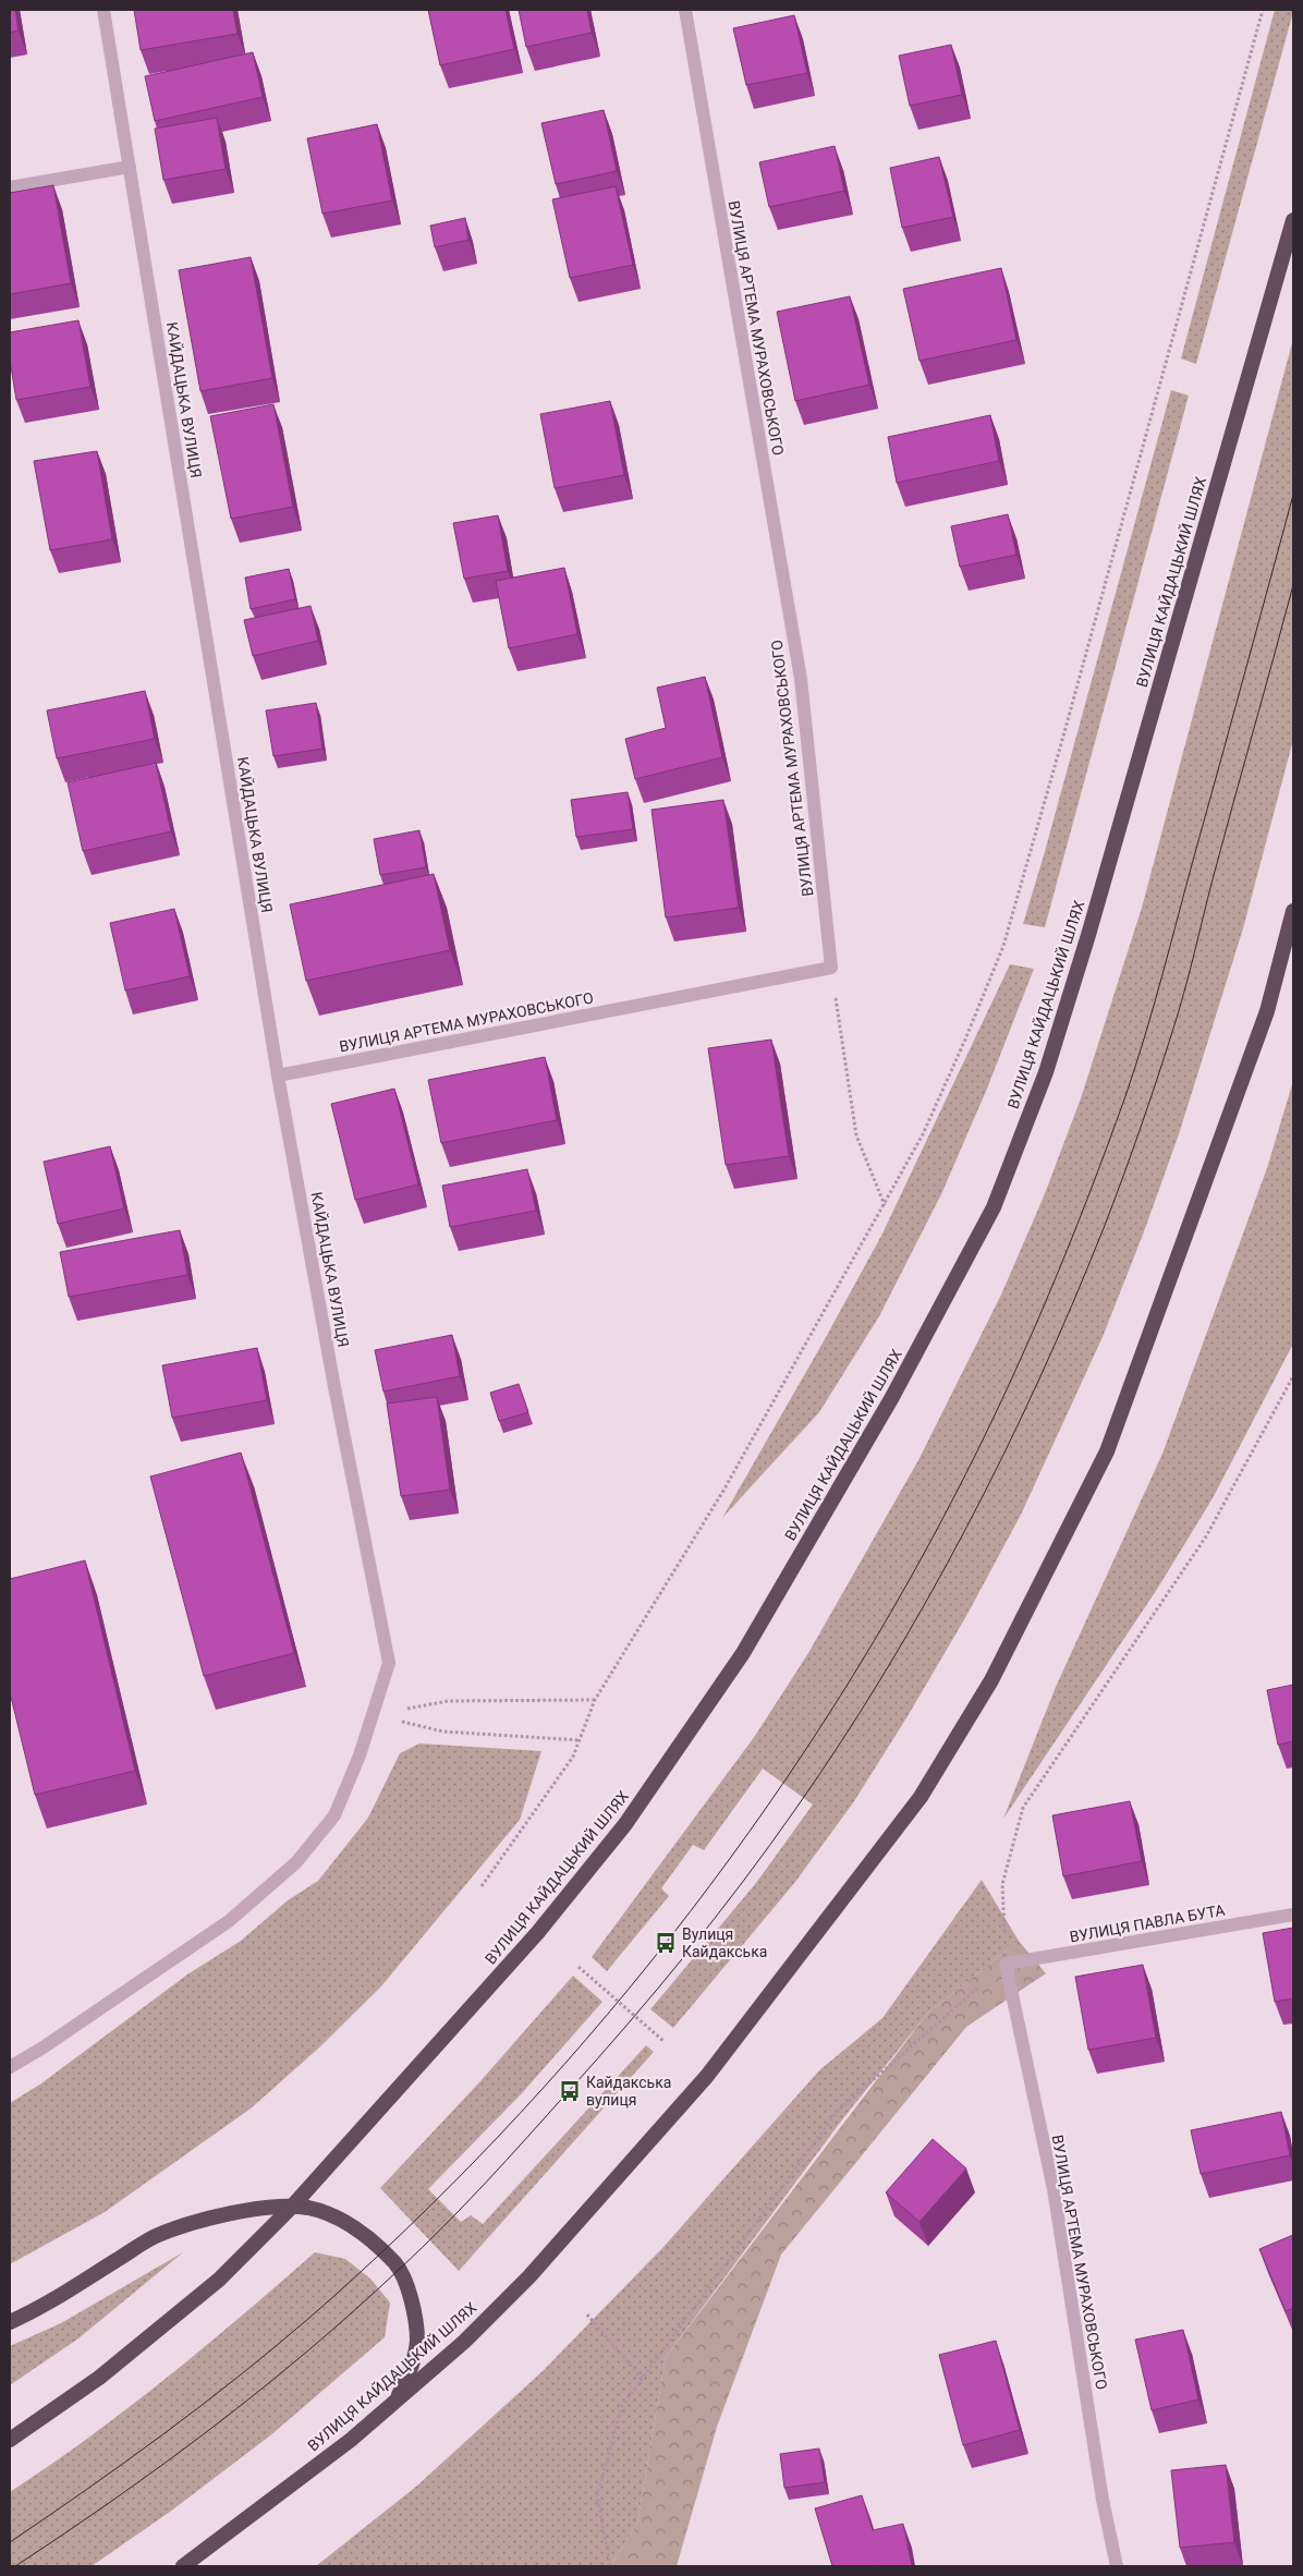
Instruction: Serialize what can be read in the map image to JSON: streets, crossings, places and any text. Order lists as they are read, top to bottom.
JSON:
{
  "streets": {
    "highway": ["ВУЛИЦЯ КАЙДАЦЬКИЙ ШЛЯХ"],
    "street": ["ВУЛИЦЯ АРТЕМА МУРАХОВСЬКОГО", "КАЙДАЦЬКА ВУЛИЦЯ", "ВУЛИЦЯ ПАВЛА БУТА"]
  },
  "crossings": [
    ["ВУЛИЦЯ АРТЕМА МУРАХОВСЬКОГО", "КАЙДАЦЬКА ВУЛИЦЯ"],
    ["ВУЛИЦЯ АРТЕМА МУРАХОВСЬКОГО", "ВУЛИЦЯ ПАВЛА БУТА"]
  ],
  "places": {
    "bus stop": ["Вулиця Кайдакська", "Кайдакська вулиця"]
  }
}
